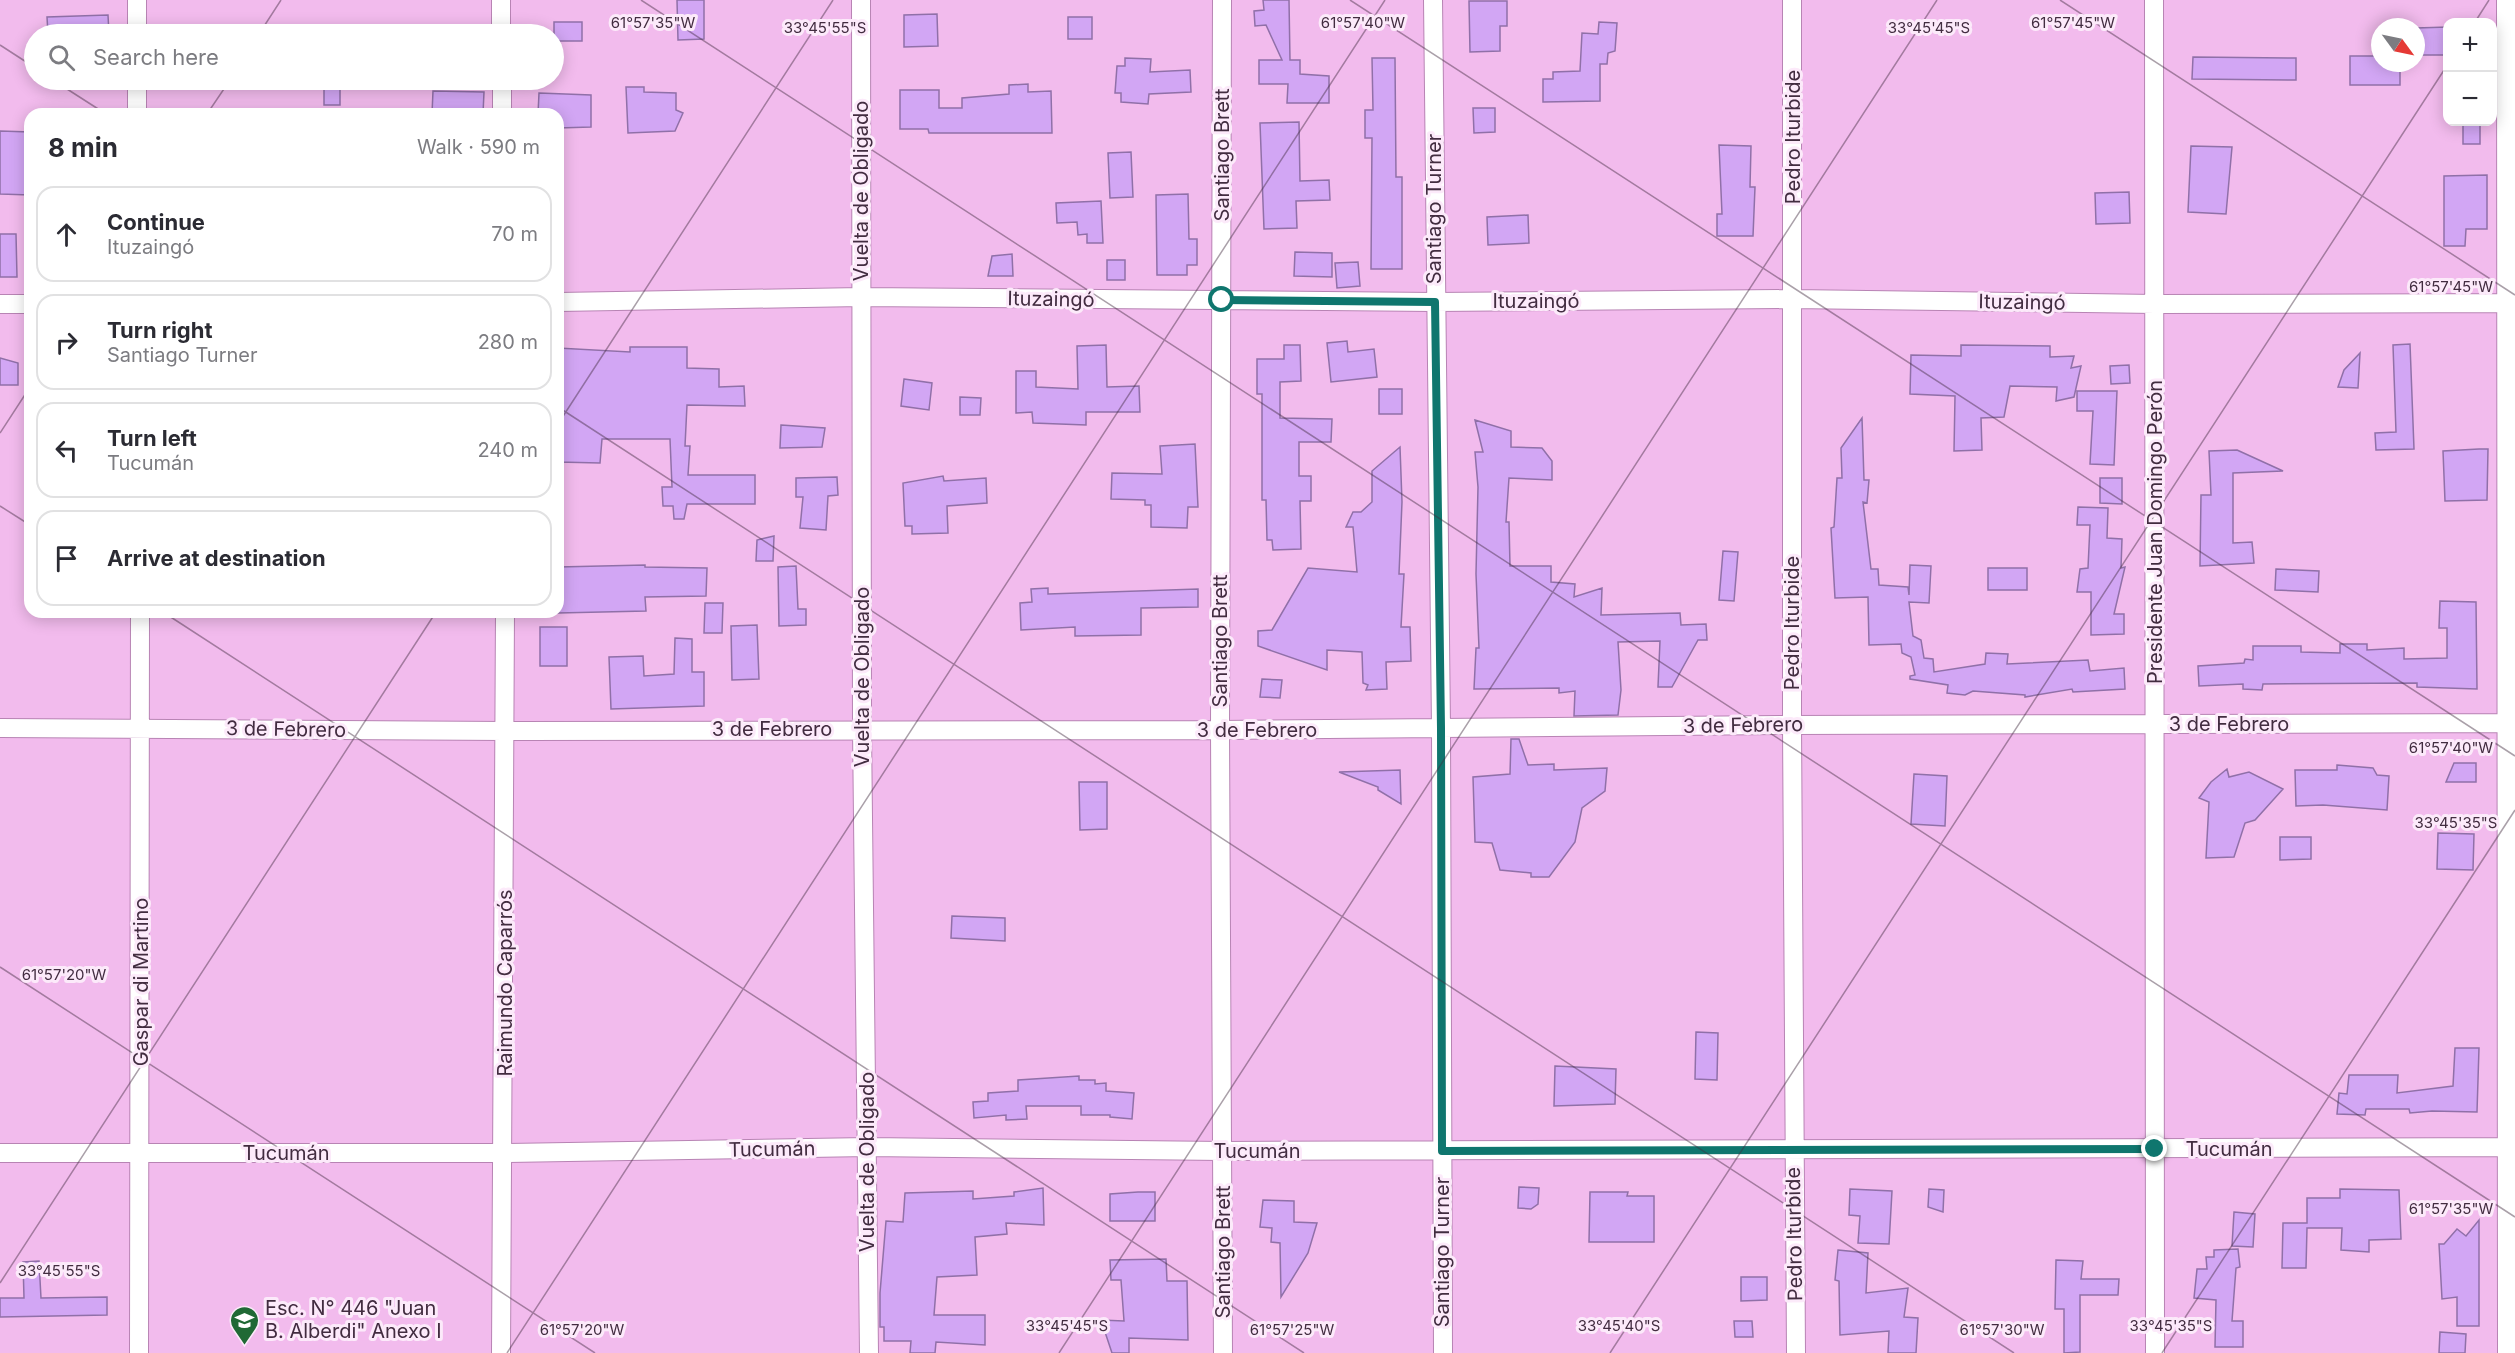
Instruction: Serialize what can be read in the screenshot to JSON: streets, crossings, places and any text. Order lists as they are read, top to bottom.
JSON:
{
  "streets": {
    "street": [
      "Pedro Iturbide",
      "Santiago Brett",
      "Vuelta de Obligado",
      "Santiago Turner",
      "Ituzaingó",
      "Presidente Juan Domingo Perón",
      "3 de Febrero",
      "Gaspar di Martino",
      "Raimundo Caparrós",
      "Tucumán"
    ]
  },
  "crossings": [
    ["Pedro Iturbide", "Ituzaingó"],
    ["Pedro Iturbide", "3 de Febrero"],
    ["Pedro Iturbide", "Tucumán"],
    ["Santiago Brett", "Ituzaingó"],
    ["Santiago Brett", "3 de Febrero"],
    ["Santiago Brett", "Tucumán"],
    ["Vuelta de Obligado", "Ituzaingó"],
    ["Vuelta de Obligado", "3 de Febrero"],
    ["Vuelta de Obligado", "Tucumán"],
    ["Santiago Turner", "Ituzaingó"],
    ["Santiago Turner", "3 de Febrero"],
    ["Santiago Turner", "Tucumán"],
    ["Ituzaingó", "Presidente Juan Domingo Perón"],
    ["Presidente Juan Domingo Perón", "3 de Febrero"],
    ["Presidente Juan Domingo Perón", "Tucumán"],
    ["3 de Febrero", "Gaspar di Martino"],
    ["3 de Febrero", "Raimundo Caparrós"],
    ["Gaspar di Martino", "Tucumán"],
    ["Raimundo Caparrós", "Tucumán"]
  ],
  "places": {
    "school or university": ["Esc. N° 446 \"Juan B. Alberdi\" Anexo I"]
  },
  "north": "bottom right",
  "page": {
    "map_buttons": ["+", "−"],
    "search": "Search here",
    "heading": ["8 min", "Walk · 590 m"],
    "list": [
      ["Continue", "Ituzaingó", "70 m"],
      ["Turn right", "Santiago Turner", "280 m"],
      ["Turn left", "Tucumán", "240 m"],
      "Arrive at destination"
    ]
  },
  "coordinates": [
    "61°57'35\"W",
    "61°57'45\"W",
    "61°57'40\"W",
    "33°45'45\"S",
    "33°45'55\"S",
    "33°45'35\"S",
    "61°57'20\"W",
    "33°45'40\"S",
    "61°57'25\"W",
    "61°57'30\"W"
  ]
}
